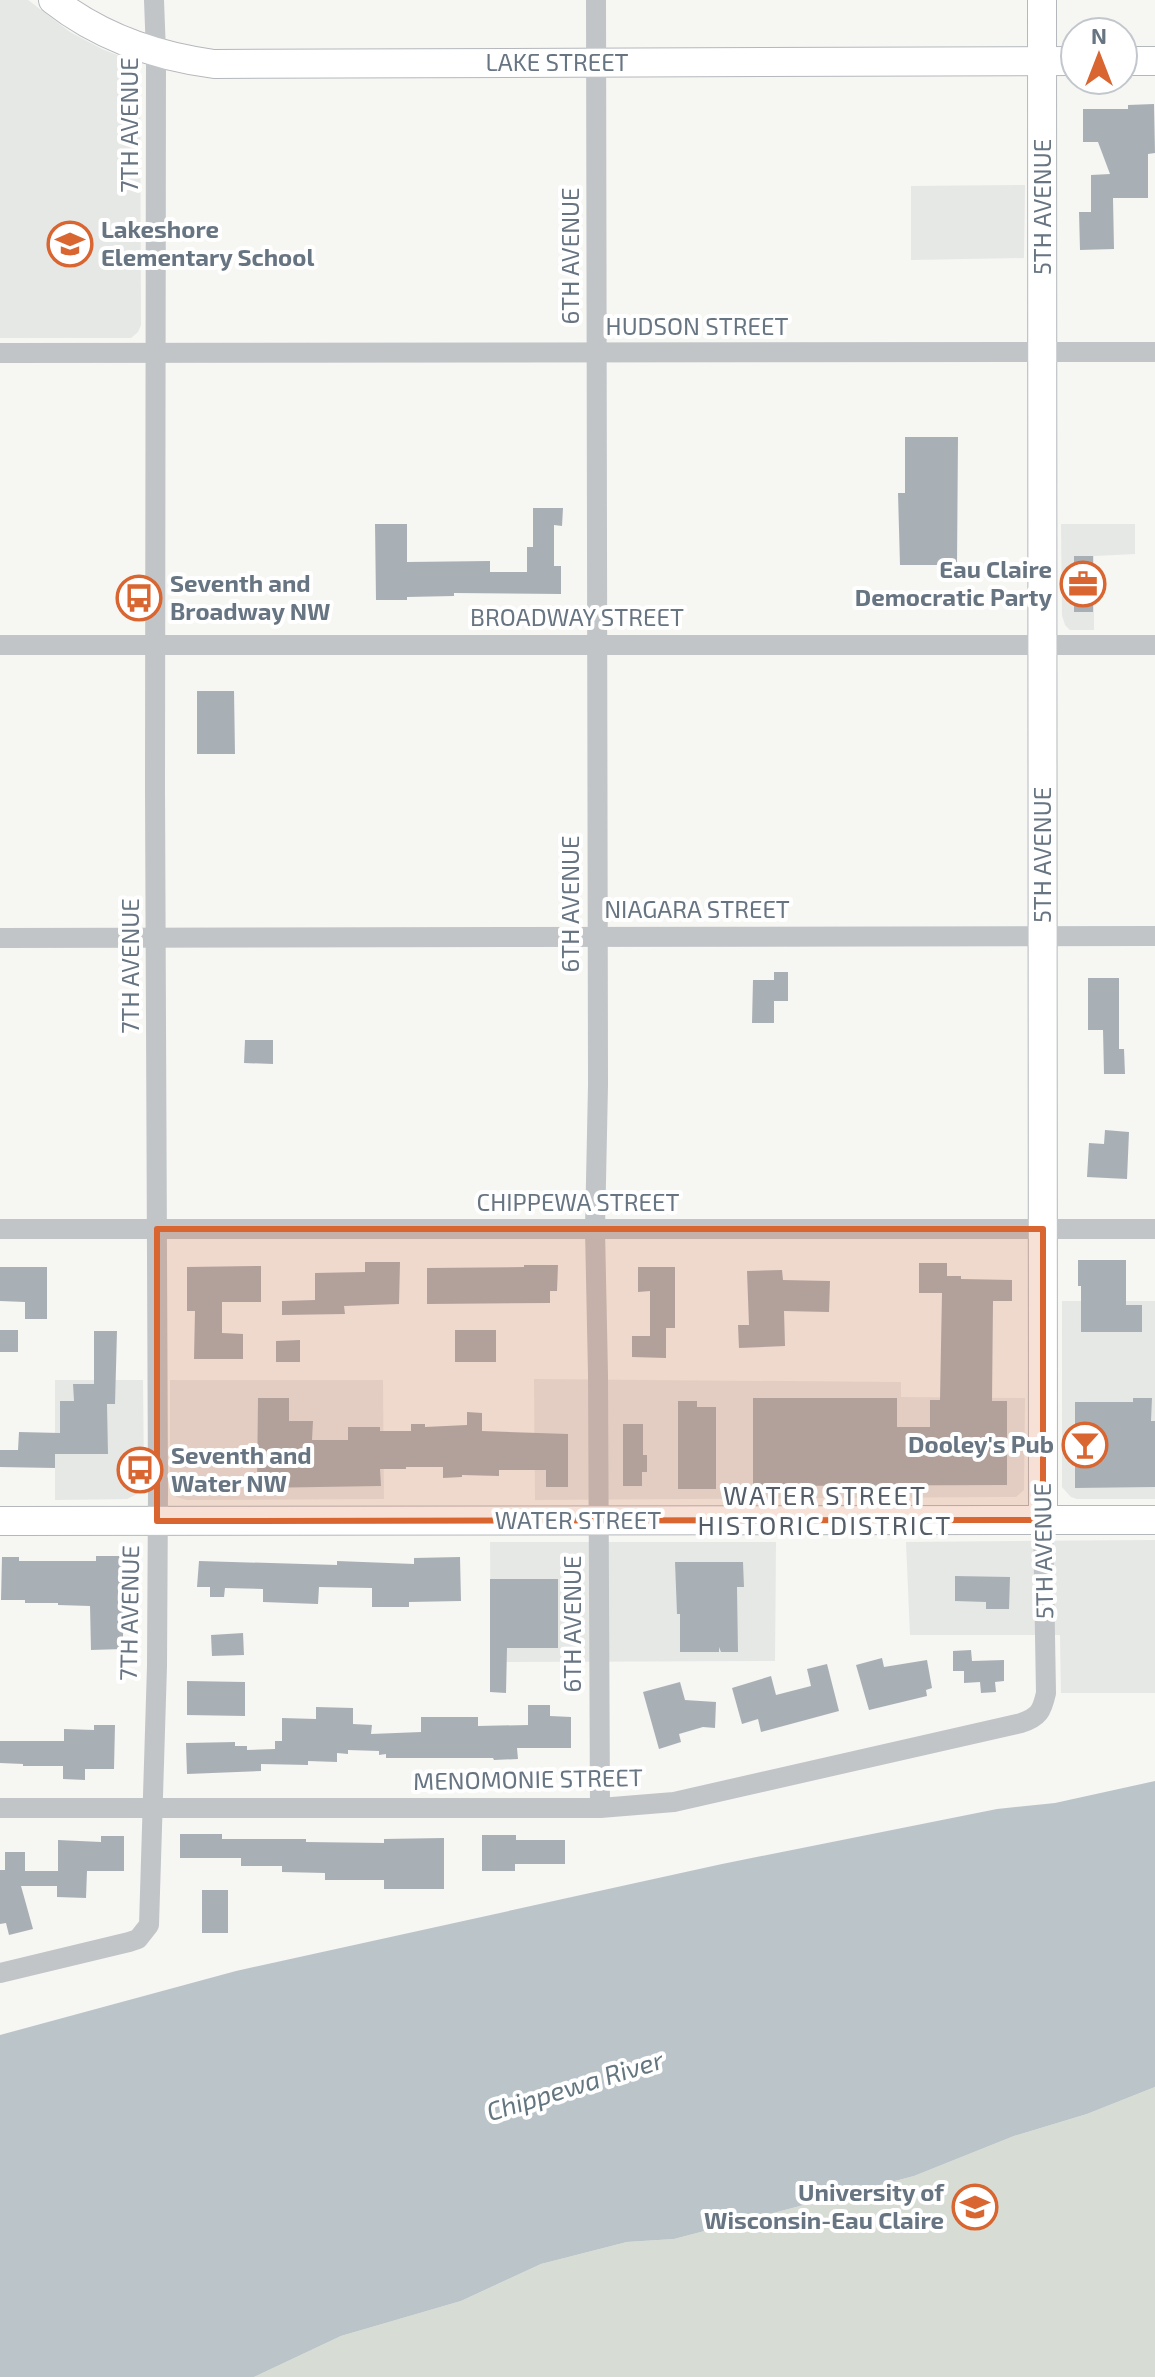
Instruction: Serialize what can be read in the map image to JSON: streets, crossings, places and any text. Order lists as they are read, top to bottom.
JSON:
{
  "streets": {
    "main road": ["LAKE STREET", "5TH AVENUE", "WATER STREET"],
    "street": [
      "7TH AVENUE",
      "6TH AVENUE",
      "HUDSON STREET",
      "BROADWAY STREET",
      "NIAGARA STREET",
      "CHIPPEWA STREET",
      "MENOMONIE STREET"
    ]
  },
  "crossings": [
    ["LAKE STREET", "7TH AVENUE"],
    ["LAKE STREET", "5TH AVENUE"],
    ["LAKE STREET", "6TH AVENUE"],
    ["7TH AVENUE", "HUDSON STREET"],
    ["7TH AVENUE", "BROADWAY STREET"],
    ["7TH AVENUE", "NIAGARA STREET"],
    ["7TH AVENUE", "CHIPPEWA STREET"],
    ["7TH AVENUE", "WATER STREET"],
    ["7TH AVENUE", "MENOMONIE STREET"],
    ["5TH AVENUE", "HUDSON STREET"],
    ["5TH AVENUE", "BROADWAY STREET"],
    ["5TH AVENUE", "NIAGARA STREET"],
    ["5TH AVENUE", "CHIPPEWA STREET"],
    ["5TH AVENUE", "WATER STREET"],
    ["5TH AVENUE", "MENOMONIE STREET"],
    ["6TH AVENUE", "HUDSON STREET"],
    ["6TH AVENUE", "BROADWAY STREET"],
    ["6TH AVENUE", "NIAGARA STREET"],
    ["6TH AVENUE", "CHIPPEWA STREET"],
    ["6TH AVENUE", "WATER STREET"],
    ["6TH AVENUE", "MENOMONIE STREET"]
  ],
  "districts": ["WATER STREET HISTORIC DISTRICT"],
  "water": ["Chippewa River"],
  "places": {
    "school or university": ["Lakeshore Elementary School", "University of Wisconsin-Eau Claire"],
    "office": ["Eau Claire Democratic Party"],
    "bus stop": ["Seventh and Broadway NW", "Seventh and Water NW"],
    "bar": ["Dooley's Pub"]
  },
  "north": "top"
}
